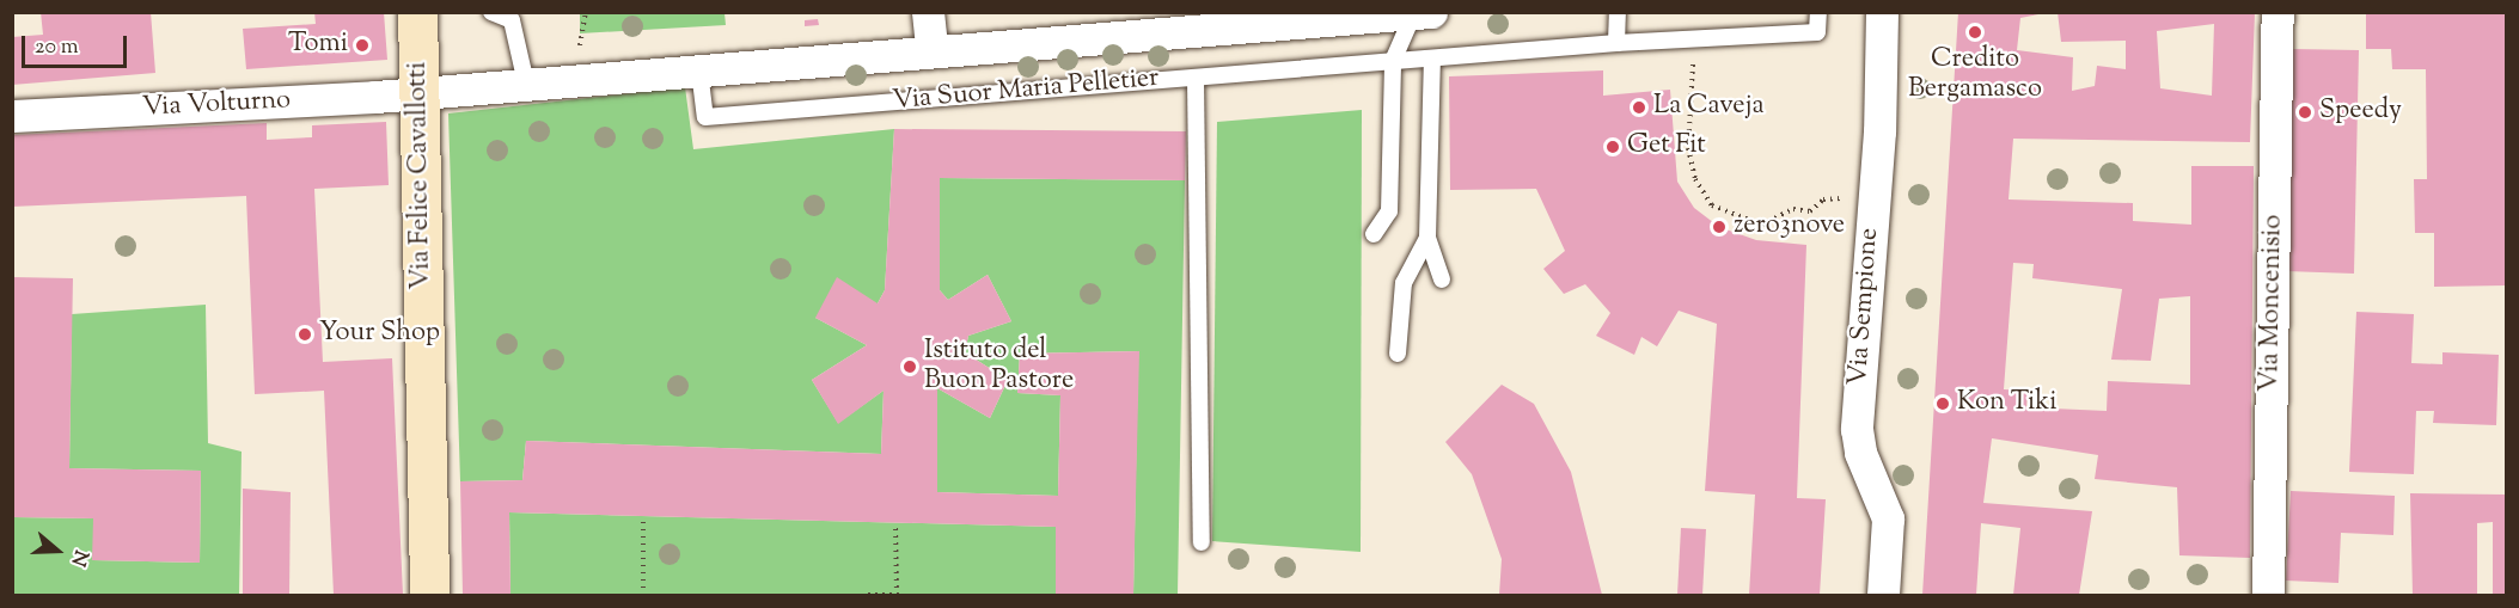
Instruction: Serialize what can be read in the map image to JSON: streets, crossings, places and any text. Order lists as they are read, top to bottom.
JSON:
{
  "streets": {
    "street": [
      "Via Suor Maria Pelletier",
      "Via Volturno",
      "Via Felice Cavallotti",
      "Via Moncenisio",
      "Via Sempione"
    ]
  },
  "crossings": [
    ["Via Suor Maria Pelletier", "Via Volturno"],
    ["Via Suor Maria Pelletier", "Via Felice Cavallotti"],
    ["Via Volturno", "Via Felice Cavallotti"]
  ],
  "places": [
    "Credito Bergamasco",
    "Tomi",
    "La Caveja",
    "Speedy",
    "Get Fit",
    "zero3nove",
    "Your Shop",
    "Istituto del Buon Pastore",
    "Kon Tiki"
  ],
  "scale_bar": "20 m",
  "north": "right"
}
